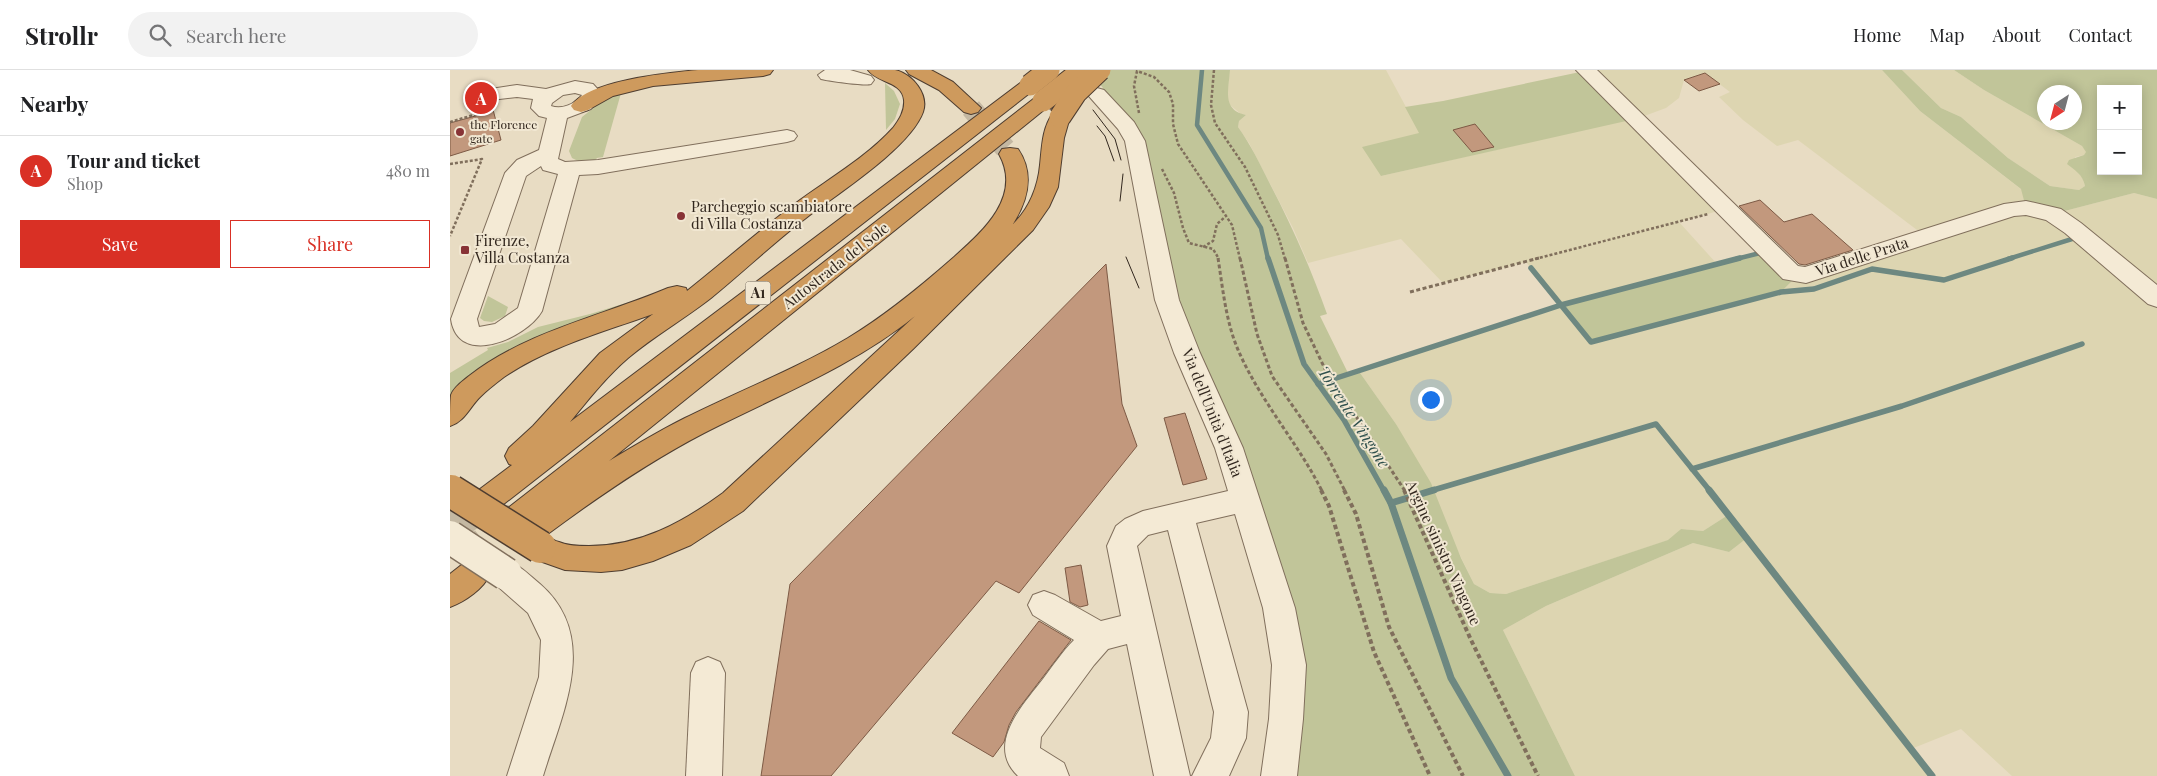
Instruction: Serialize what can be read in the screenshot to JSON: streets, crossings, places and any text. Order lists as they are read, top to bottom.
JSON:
{
  "streets": {
    "highway": ["Autostrada del Sole", "A1"],
    "street": ["Via delle Prata", "Via dell'Unità d'Italia"],
    "path": ["Argine sinistro Vingone"]
  },
  "water": ["Torrente Vingone"],
  "places": {
    "other": ["the Florence gate", "Parcheggio scambiatore di Villa Costanza"],
    "transit": ["Firenze, Villa Costanza"]
  },
  "north": "bottom left",
  "page": {
    "header": "Strollr",
    "search": "Search here",
    "nav": [
      "Home",
      "Map",
      "About",
      "Contact"
    ],
    "heading": "Nearby",
    "pins": "A",
    "map_buttons": ["+", "−"],
    "list": [
      {
        "mark": "A",
        "name": "Tour and ticket",
        "note": "Shop",
        "value": "480 m"
      }
    ],
    "buttons": ["Save", "Share"]
  }
}
